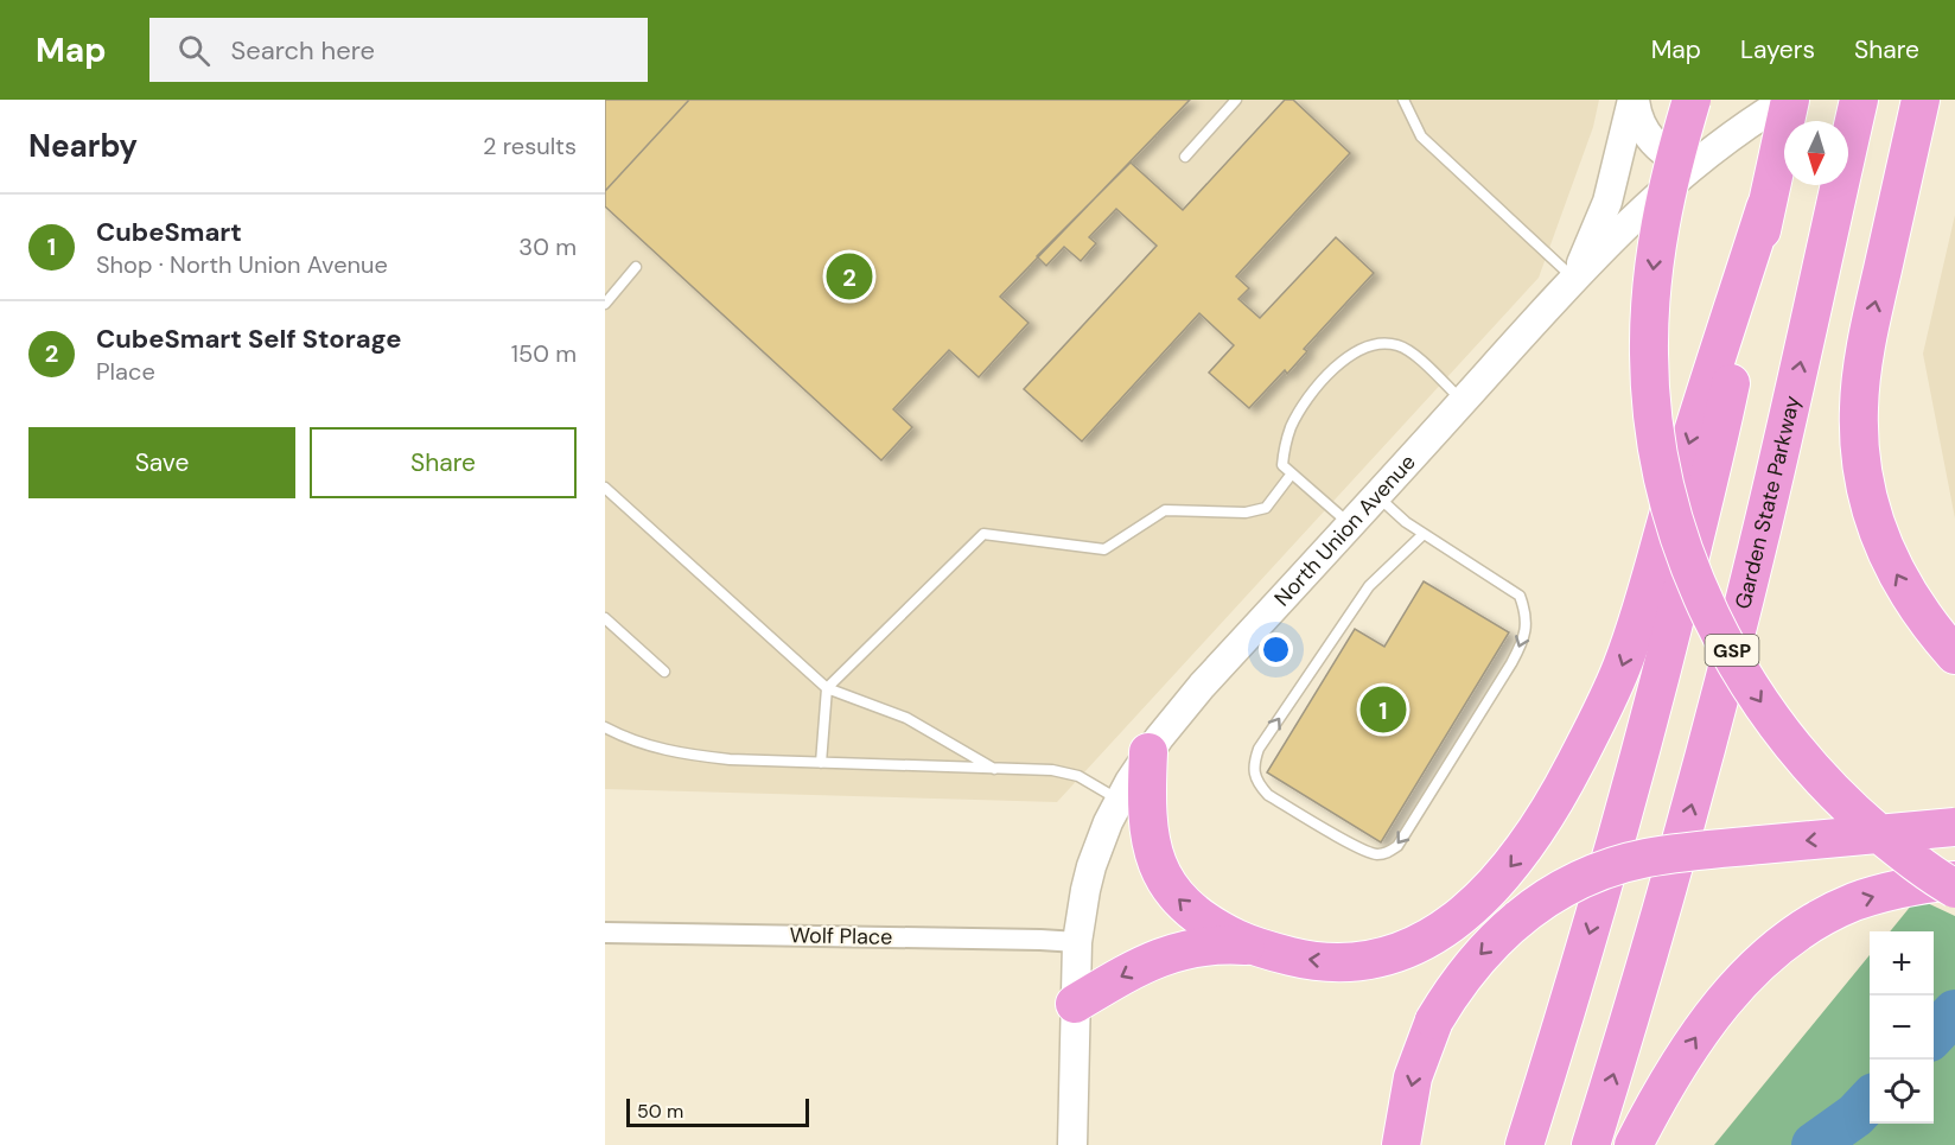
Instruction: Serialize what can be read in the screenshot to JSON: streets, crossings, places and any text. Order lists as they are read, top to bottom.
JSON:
{
  "streets": {
    "highway": ["Garden State Parkway", "GSP"],
    "street": ["North Union Avenue", "Wolf Place"]
  },
  "crossings": [
    ["North Union Avenue", "Wolf Place"]
  ],
  "scale_bar": "50 m",
  "north": "bottom",
  "page": {
    "header": "Map",
    "search": "Search here",
    "nav": ["Map", "Layers", "Share"],
    "heading": ["Nearby", "2 results"],
    "list": [
      {
        "mark": "1",
        "name": "CubeSmart",
        "note": "Shop · North Union Avenue",
        "value": "30 m"
      },
      {
        "mark": "2",
        "name": "CubeSmart Self Storage",
        "note": "Place",
        "value": "150 m"
      }
    ],
    "pins": ["2", "1"],
    "buttons": ["Save", "Share"],
    "map_buttons": ["+", "−"],
    "scale": "50 m"
  }
}
